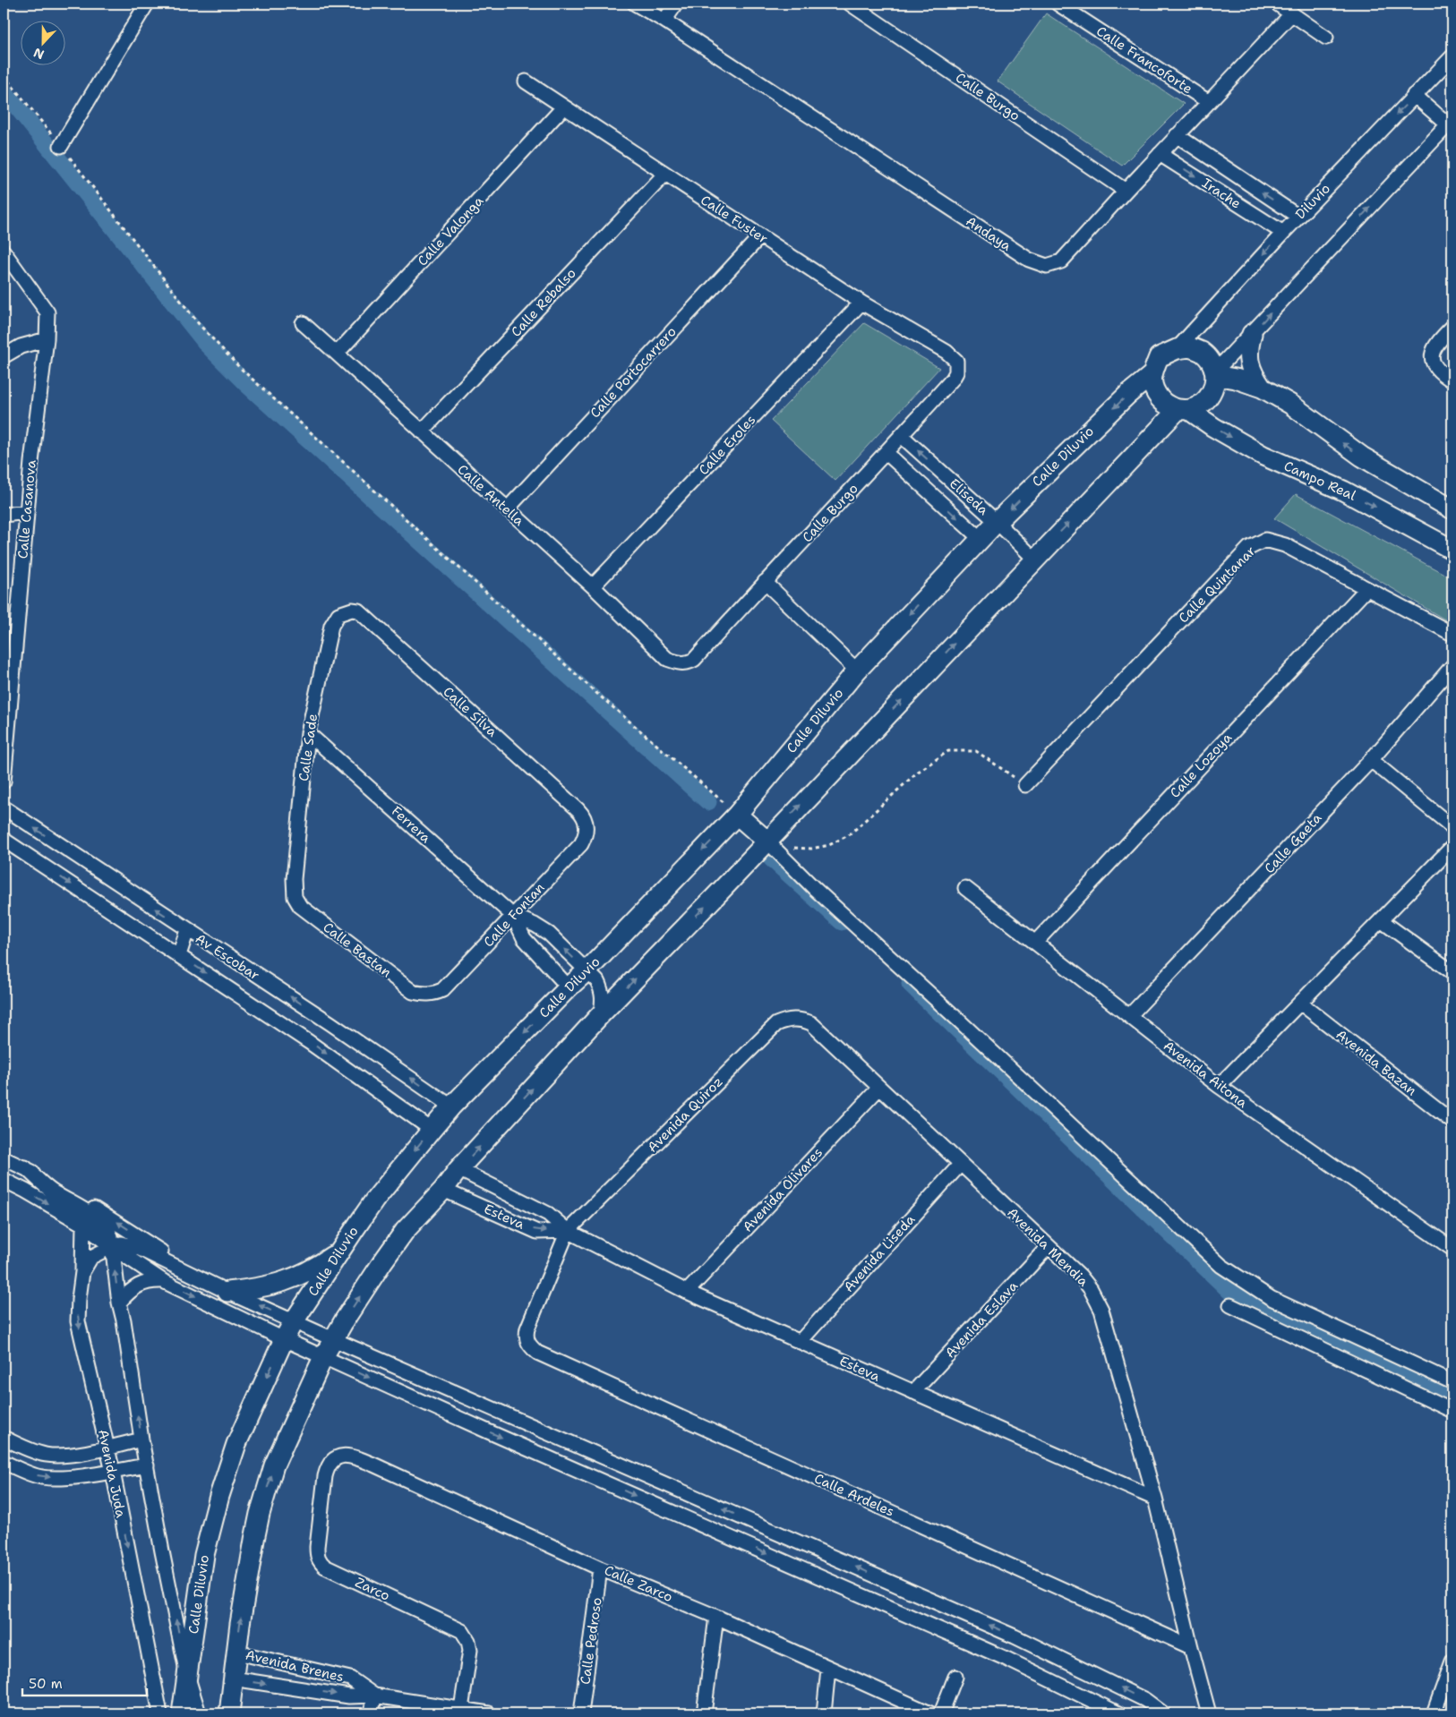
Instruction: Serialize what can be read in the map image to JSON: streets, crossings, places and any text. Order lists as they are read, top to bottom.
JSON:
{
  "streets": {
    "street": [
      "Calle Francoforte",
      "Calle Burgo",
      "Irache",
      "Diluvio",
      "Calle Fuster",
      "Calle Valonga",
      "Andaya",
      "Calle Rebalso",
      "Calle Portocarrero",
      "Calle Eroles",
      "Calle Diluvio",
      "Campo Real",
      "Calle Antella",
      "Eliseda",
      "Calle Casanova",
      "Calle Quintanar",
      "Calle Silva",
      "Calle Sade",
      "Calle Lozoya",
      "Ferrera",
      "Calle Gaeta",
      "Calle Fontan",
      "Calle Bastan",
      "Av Escobar",
      "Avenida Bazan",
      "Avenida Aitona",
      "Avenida Quiroz",
      "Avenida Olivares",
      "Esteva",
      "Avenida Mendia",
      "Avenida Liseda",
      "Avenida Eslava",
      "Avenida Juda",
      "Calle Ardeles",
      "Calle Zarco",
      "Zarco",
      "Calle Pedroso",
      "Avenida Brenes"
    ]
  },
  "crossings": [
    ["Calle Francoforte", "Andaya"],
    ["Calle Burgo", "Calle Fuster"],
    ["Calle Burgo", "Andaya"],
    ["Calle Burgo", "Calle Antella"],
    ["Calle Burgo", "Eliseda"],
    ["Irache", "Diluvio"],
    ["Irache", "Andaya"],
    ["Diluvio", "Calle Diluvio"],
    ["Diluvio", "Campo Real"],
    ["Calle Fuster", "Calle Valonga"],
    ["Calle Fuster", "Calle Rebalso"],
    ["Calle Fuster", "Calle Portocarrero"],
    ["Calle Fuster", "Calle Eroles"],
    ["Calle Valonga", "Calle Antella"],
    ["Calle Rebalso", "Calle Antella"],
    ["Calle Portocarrero", "Calle Antella"],
    ["Calle Eroles", "Calle Antella"],
    ["Calle Diluvio", "Campo Real"],
    ["Calle Diluvio", "Eliseda"],
    ["Calle Diluvio", "Ferrera"],
    ["Calle Diluvio", "Av Escobar"],
    ["Calle Diluvio", "Avenida Juda"],
    ["Calle Quintanar", "Calle Lozoya"],
    ["Calle Silva", "Calle Sade"],
    ["Calle Silva", "Calle Fontan"],
    ["Calle Sade", "Ferrera"],
    ["Calle Sade", "Calle Bastan"],
    ["Calle Lozoya", "Avenida Aitona"],
    ["Ferrera", "Calle Fontan"],
    ["Calle Gaeta", "Avenida Aitona"],
    ["Calle Fontan", "Calle Bastan"],
    ["Avenida Quiroz", "Esteva"],
    ["Avenida Quiroz", "Avenida Mendia"],
    ["Avenida Quiroz", "Calle Ardeles"],
    ["Avenida Olivares", "Esteva"],
    ["Avenida Olivares", "Avenida Mendia"],
    ["Esteva", "Avenida Mendia"],
    ["Esteva", "Avenida Liseda"],
    ["Esteva", "Avenida Eslava"],
    ["Esteva", "Calle Ardeles"],
    ["Avenida Mendia", "Avenida Liseda"],
    ["Avenida Mendia", "Avenida Eslava"],
    ["Avenida Mendia", "Calle Ardeles"],
    ["Calle Zarco", "Zarco"],
    ["Calle Zarco", "Calle Pedroso"],
    ["Zarco", "Avenida Brenes"]
  ],
  "scale_bar": "50 m",
  "north": "bottom"
}
